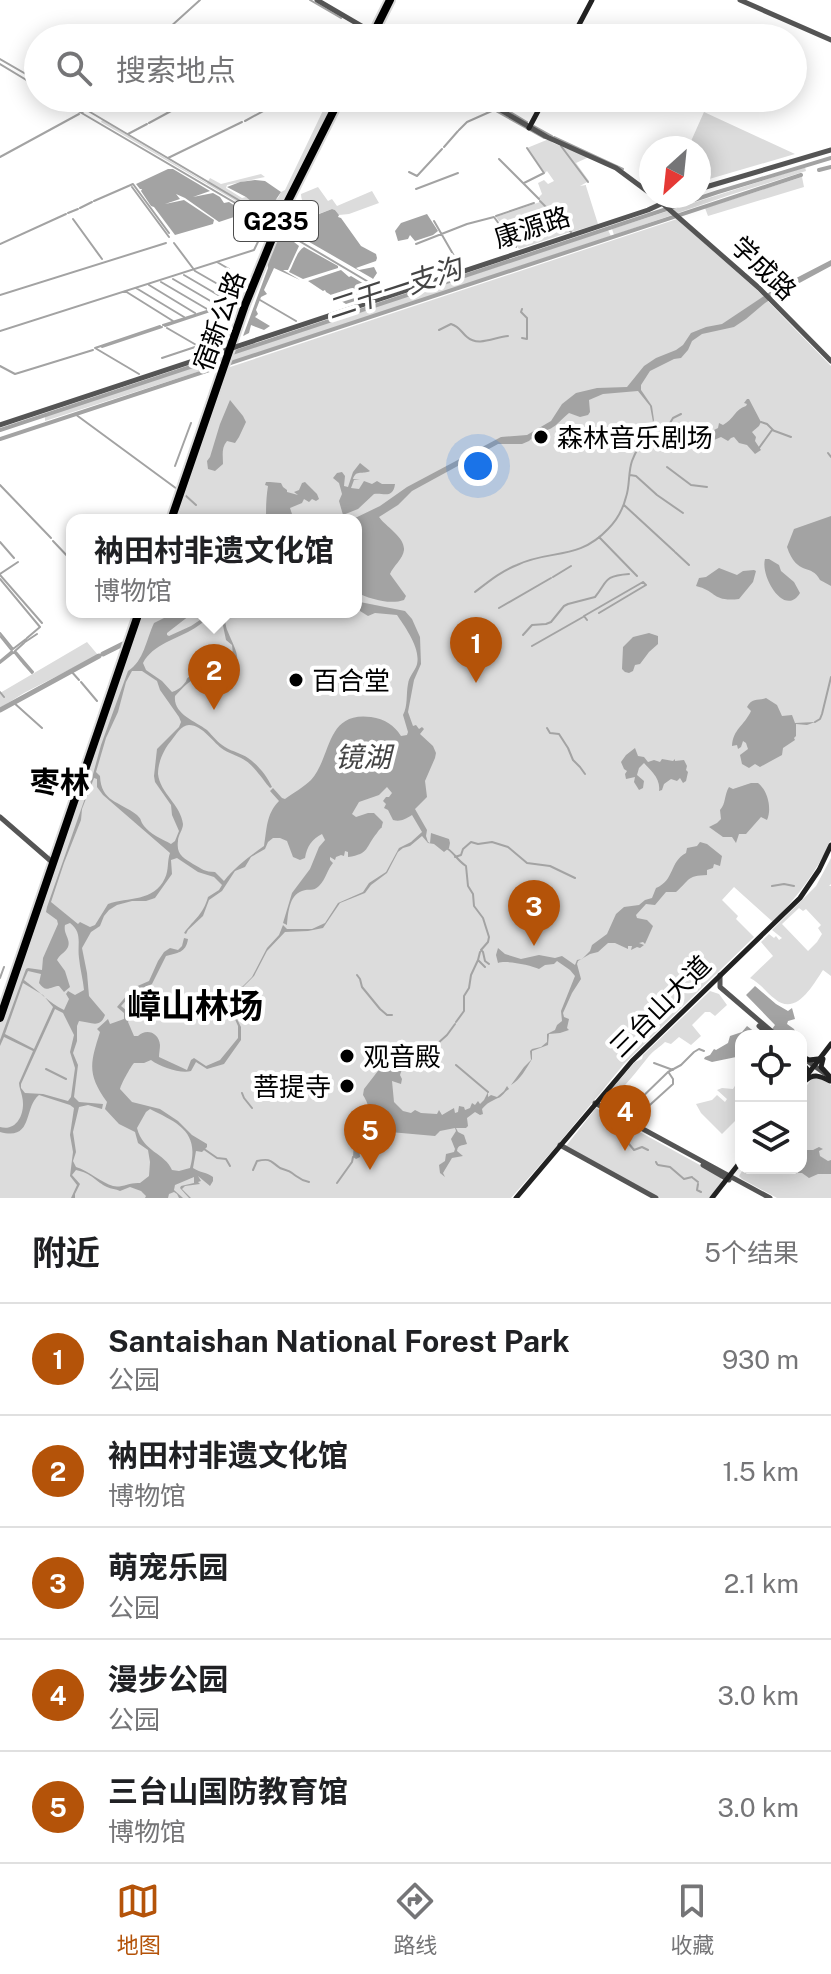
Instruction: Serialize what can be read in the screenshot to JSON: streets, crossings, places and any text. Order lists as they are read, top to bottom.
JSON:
{
  "streets": {
    "highway": ["G235", "宿新公路"],
    "main road": ["三台山大道"],
    "street": ["康源路", "学成路"]
  },
  "crossings": [
    ["康源路", "宿新公路"]
  ],
  "districts": ["枣林", "嶂山林场"],
  "water": ["二干一支沟", "镜湖"],
  "places": [
    "森林音乐剧场",
    "百合堂",
    "观音殿",
    "菩提寺"
  ],
  "north": "bottom left",
  "page": {
    "search": "搜索地点",
    "popup": ["衲田村非遗文化馆", "博物馆"],
    "pins": [
      "1",
      "2",
      "3",
      "4",
      "5"
    ],
    "heading": ["附近", "5个结果"],
    "list": [
      {
        "mark": "1",
        "name": "Santaishan National Forest Park",
        "note": "公园",
        "value": "930 m"
      },
      {
        "mark": "2",
        "name": "衲田村非遗文化馆",
        "note": "博物馆",
        "value": "1.5 km"
      },
      {
        "mark": "3",
        "name": "萌宠乐园",
        "note": "公园",
        "value": "2.1 km"
      },
      {
        "mark": "4",
        "name": "漫步公园",
        "note": "公园",
        "value": "3.0 km"
      },
      {
        "mark": "5",
        "name": "三台山国防教育馆",
        "note": "博物馆",
        "value": "3.0 km"
      }
    ],
    "nav": ["地图", "路线", "收藏"]
  }
}
